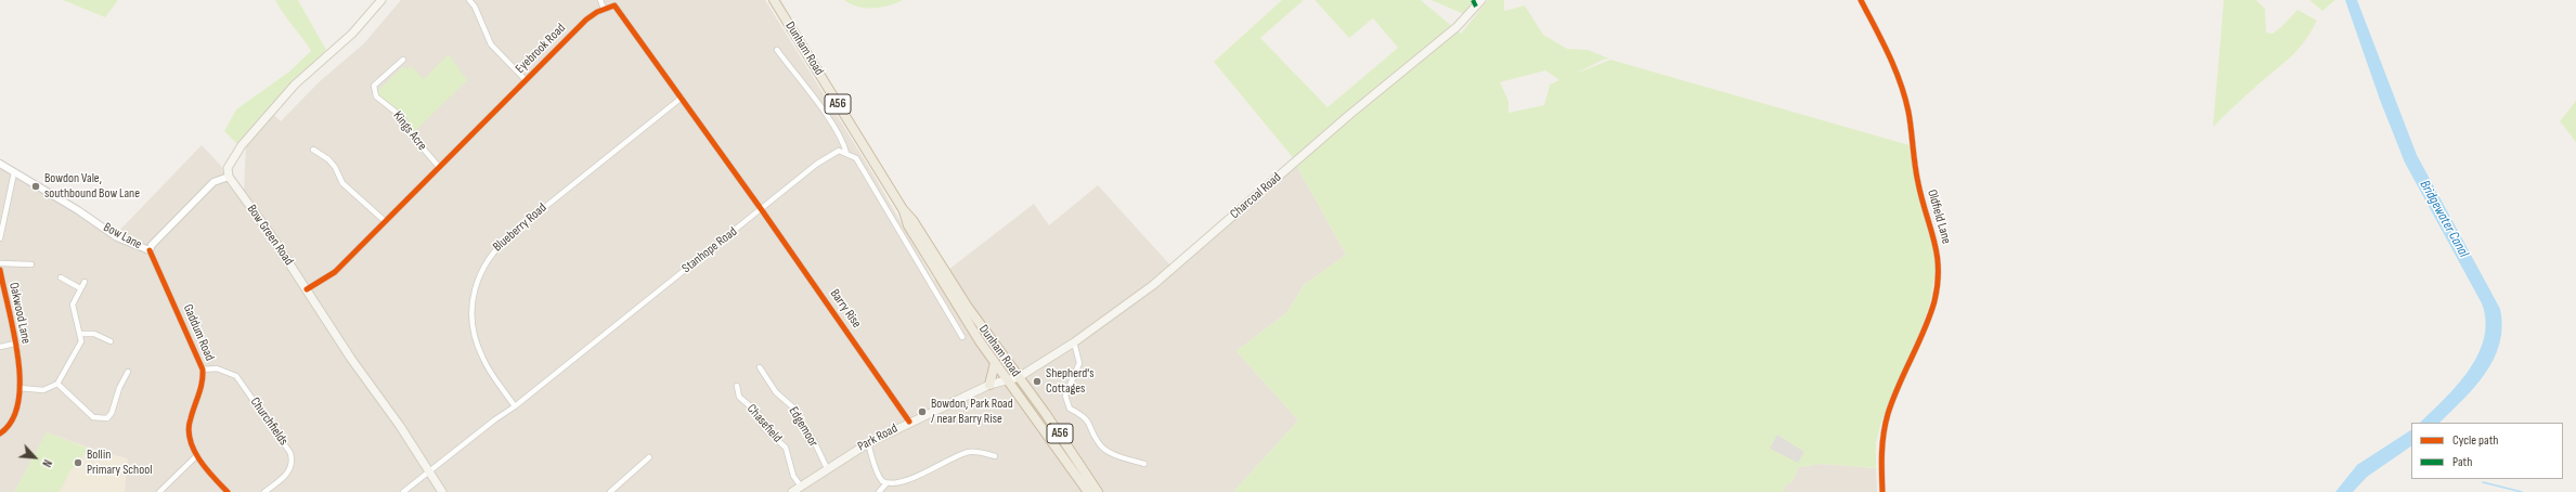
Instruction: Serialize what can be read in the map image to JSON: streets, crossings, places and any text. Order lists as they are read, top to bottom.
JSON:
{
  "streets": {
    "highway": ["Dunham Road", "A56"],
    "main road": ["Charcoal Road", "Bow Green Road", "Park Road"],
    "street": [
      "Eyebrook Road",
      "Kings Acre",
      "Oldfield Lane",
      "Blueberry Road",
      "Bow Lane",
      "Stanhope Road",
      "Barry Rise",
      "Oakwood Lane",
      "Gaddum Road",
      "Churchfields",
      "Chasefield",
      "Edgemoor"
    ]
  },
  "crossings": [
    ["Eyebrook Road", "Kings Acre"],
    ["Eyebrook Road", "Bow Green Road"],
    ["Dunham Road", "Charcoal Road"],
    ["Dunham Road", "Park Road"],
    ["Charcoal Road", "Park Road"],
    ["Blueberry Road", "Stanhope Road"],
    ["Bow Green Road", "Bow Lane"],
    ["Bow Green Road", "Stanhope Road"],
    ["Bow Lane", "Gaddum Road"],
    ["Stanhope Road", "Barry Rise"],
    ["Barry Rise", "Park Road"],
    ["Gaddum Road", "Churchfields"],
    ["Chasefield", "Park Road"],
    ["Edgemoor", "Park Road"]
  ],
  "water": ["Bridgewater Canal"],
  "places": [
    "Bowdon Vale, southbound Bow Lane",
    "Shepherd's Cottages",
    "Bowdon, Park Road / near Barry Rise",
    "Bollin Primary School"
  ],
  "legend": ["Cycle path", "Path"],
  "north": "bottom right"
}
